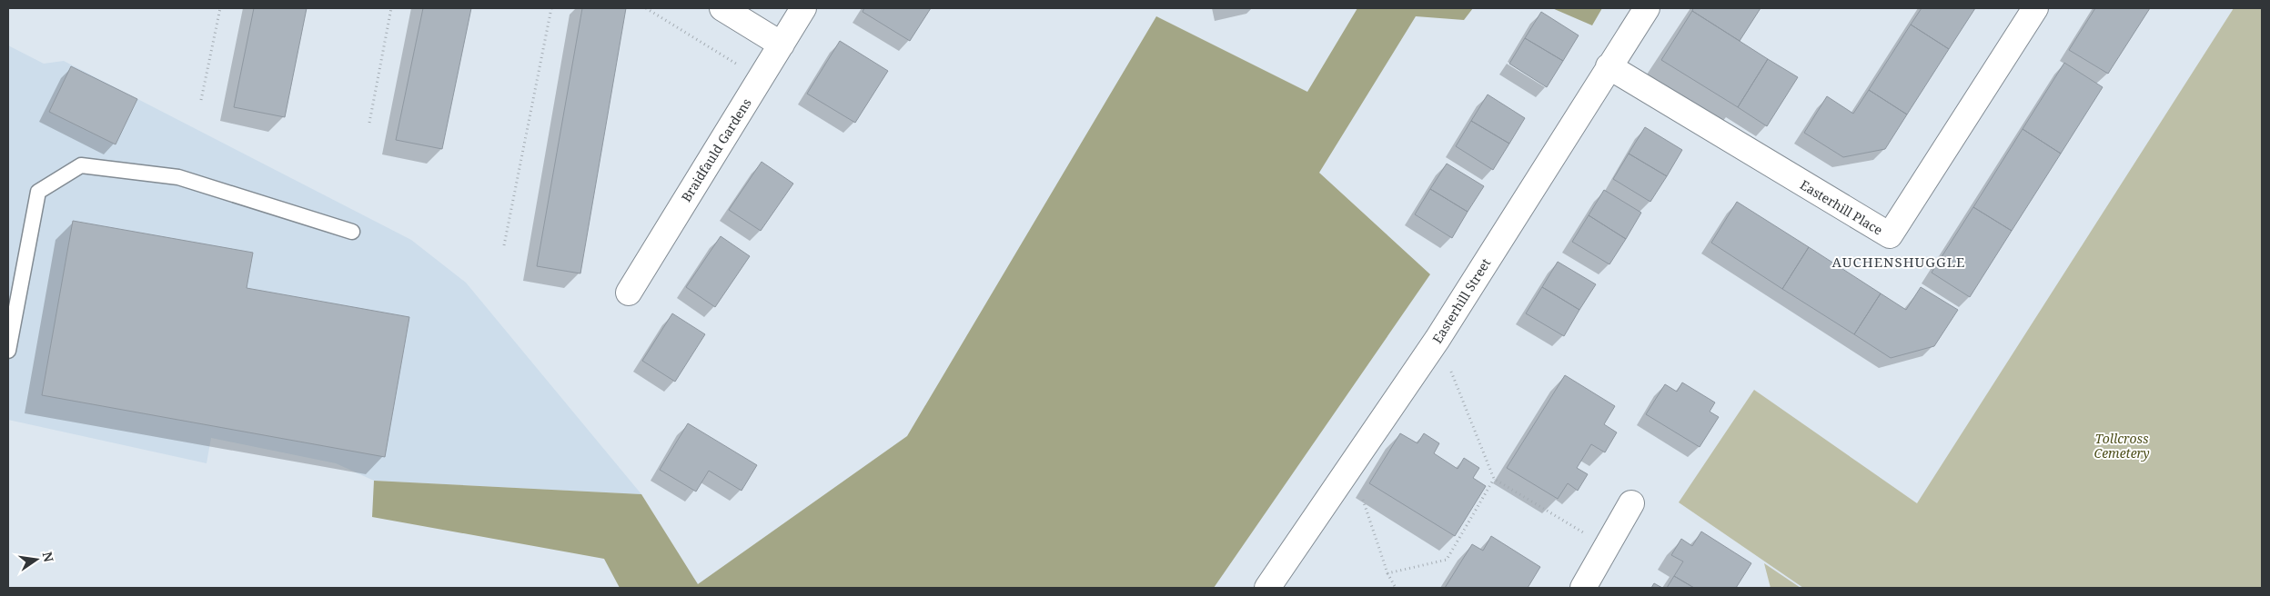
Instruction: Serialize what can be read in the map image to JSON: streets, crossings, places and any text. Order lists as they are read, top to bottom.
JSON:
{
  "streets": {
    "street": ["Braidfauld Gardens", "Easterhill Place", "Easterhill Street"]
  },
  "crossings": [
    ["Easterhill Place", "Easterhill Street"]
  ],
  "districts": ["AUCHENSHUGGLE"],
  "parks": ["Tollcross Cemetery"],
  "north": "right"
}
